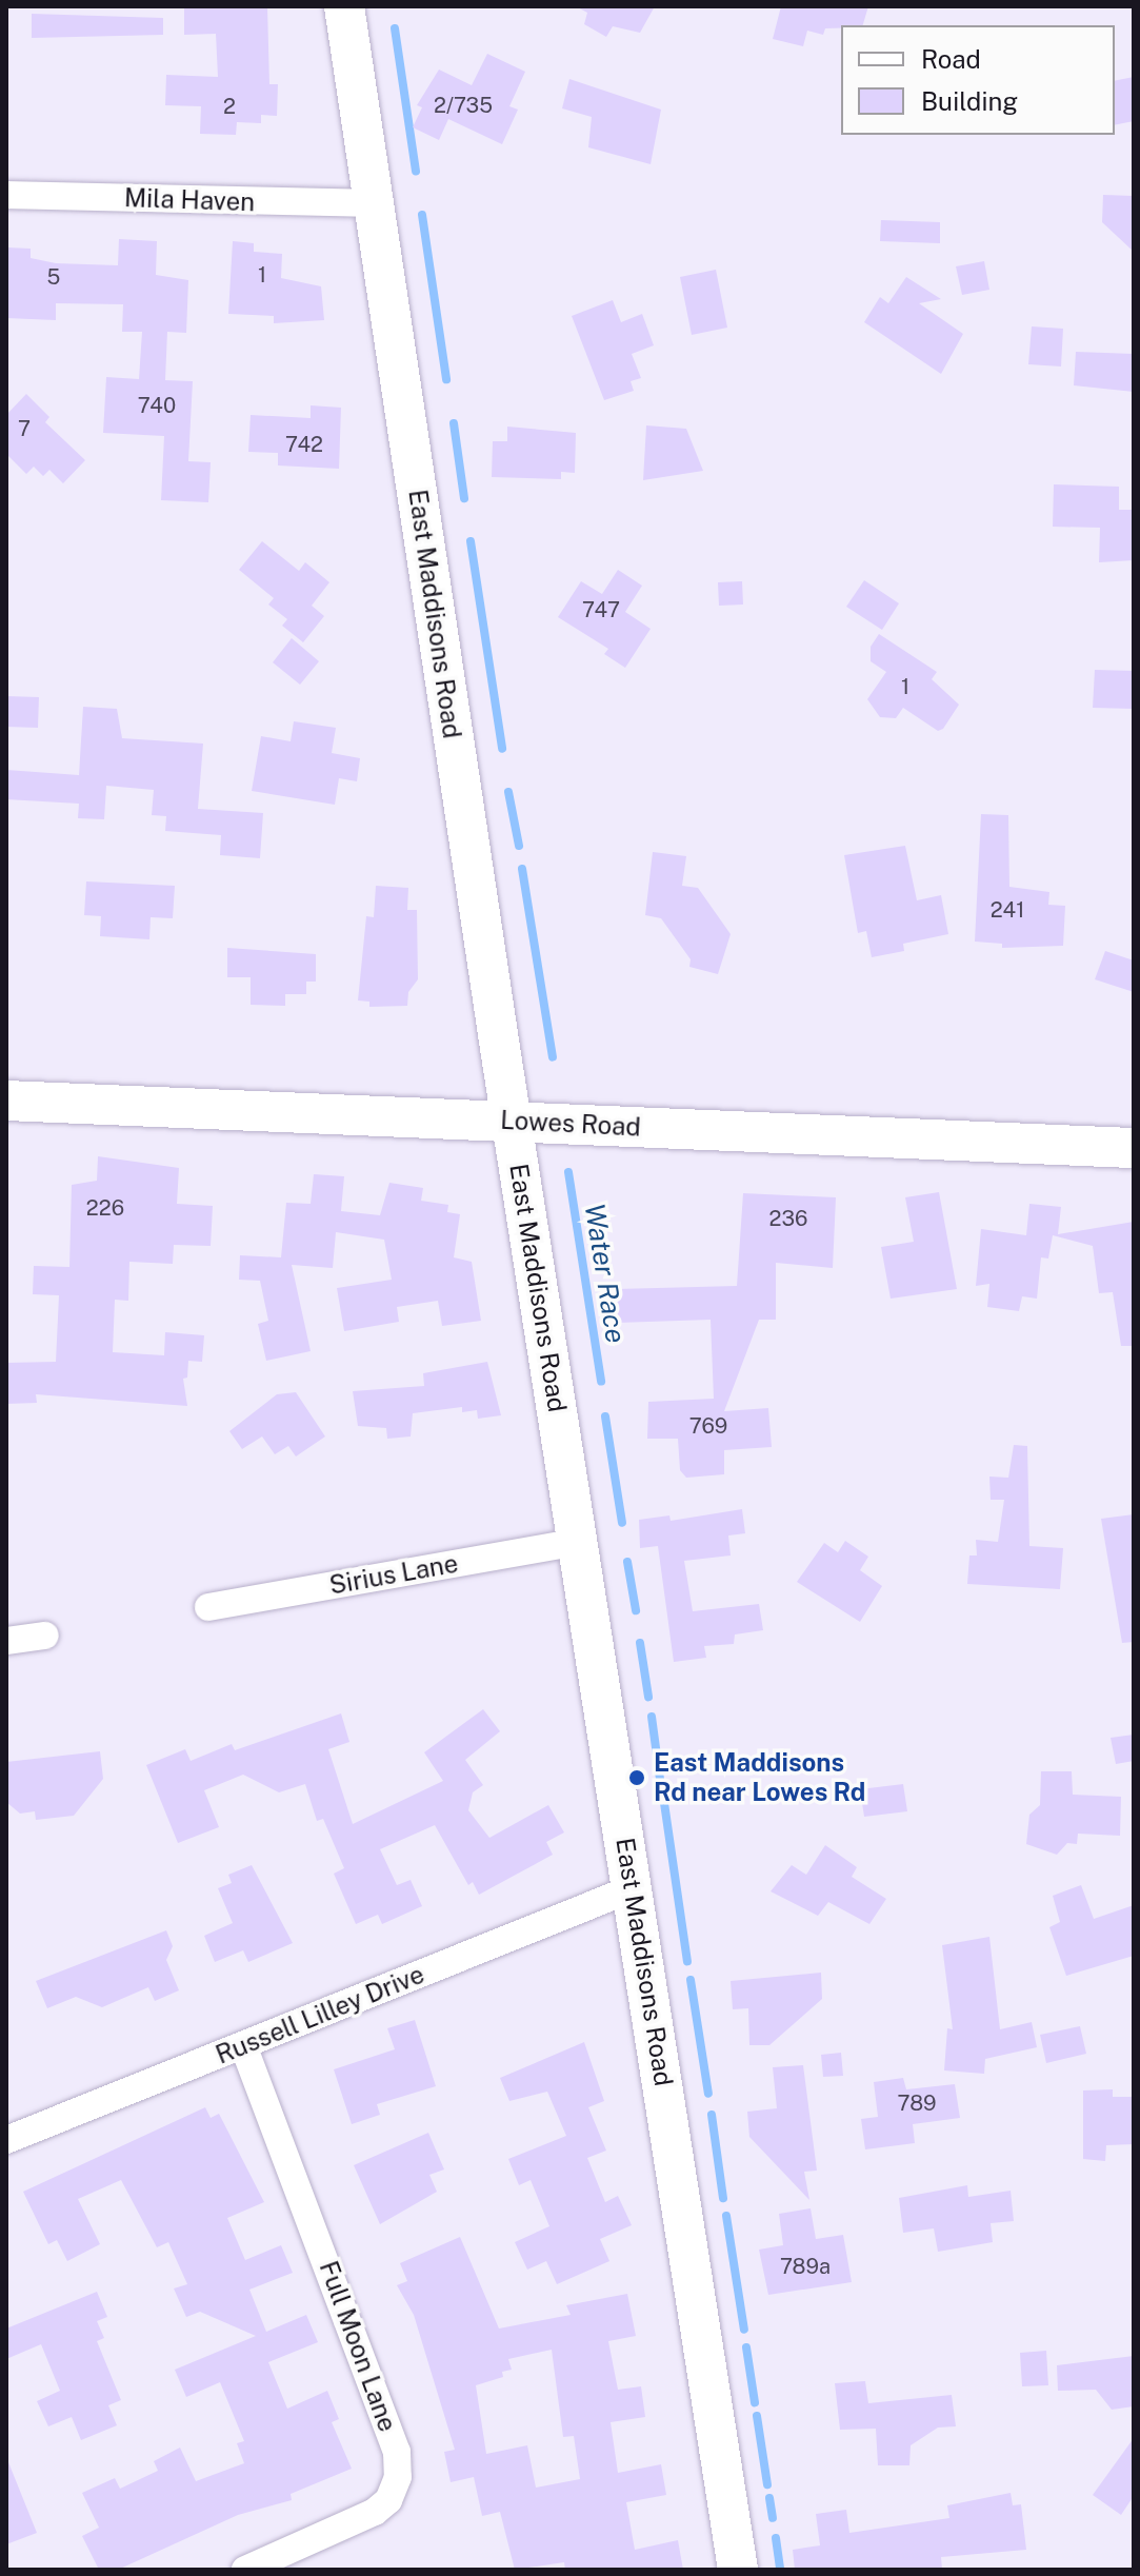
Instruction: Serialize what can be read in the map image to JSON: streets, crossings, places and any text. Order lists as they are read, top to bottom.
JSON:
{
  "streets": {
    "street": [
      "Mila Haven",
      "East Maddisons Road",
      "Lowes Road",
      "Sirius Lane",
      "Russell Lilley Drive",
      "Full Moon Lane"
    ]
  },
  "crossings": [
    ["Mila Haven", "East Maddisons Road"],
    ["East Maddisons Road", "Lowes Road"],
    ["East Maddisons Road", "Sirius Lane"],
    ["East Maddisons Road", "Russell Lilley Drive"],
    ["Russell Lilley Drive", "Full Moon Lane"]
  ],
  "water": ["Water Race"],
  "places": ["East Maddisons Rd near Lowes Rd"],
  "house_numbers": [
    "2/735",
    "2",
    "1",
    "5",
    "740",
    "7",
    "742",
    "747",
    "1",
    "241",
    "226",
    "236",
    "769",
    "789",
    "789a"
  ],
  "legend": ["Road", "Building"]
}
